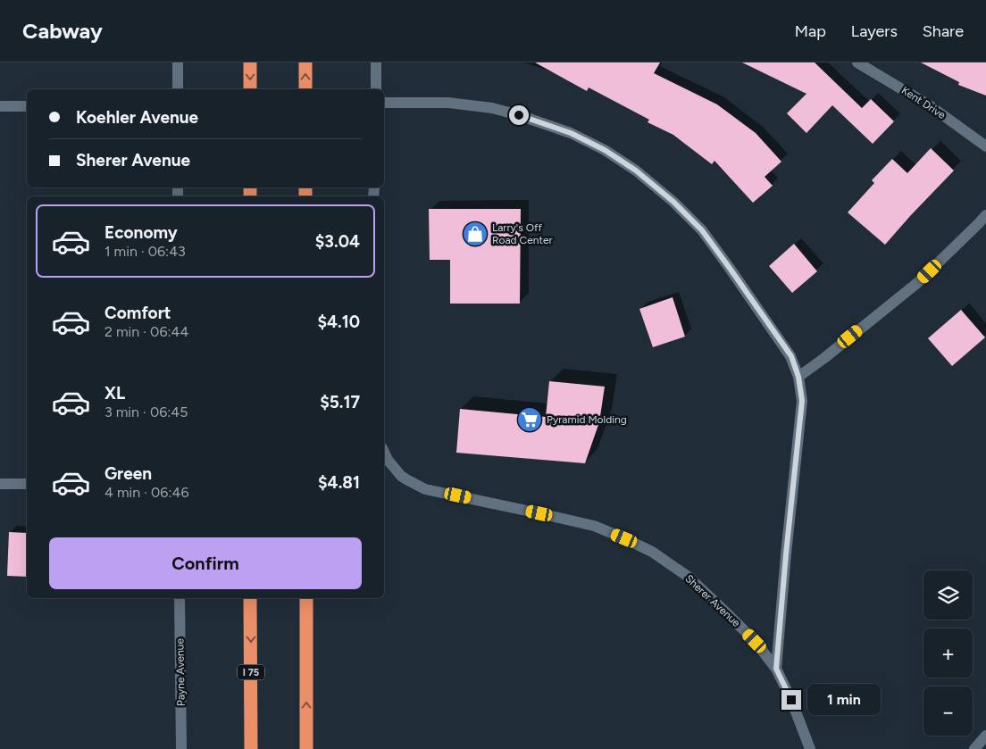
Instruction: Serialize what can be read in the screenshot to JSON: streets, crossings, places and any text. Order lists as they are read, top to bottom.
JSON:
{
  "streets": {
    "highway": ["I 75"],
    "street": ["Kent Drive", "Sherer Avenue", "Payne Avenue"]
  },
  "places": {
    "shop": ["Larry's Off Road Center"],
    "supermarket": ["Pyramid Molding"]
  },
  "page": {
    "header": "Cabway",
    "nav": ["Map", "Layers", "Share"],
    "banner": ["Koehler Avenue", "Sherer Avenue"],
    "list": [
      {
        "name": "Economy",
        "note": "1 min · 06:43",
        "value": "$3.04"
      },
      {
        "name": "Comfort",
        "note": "2 min · 06:44",
        "value": "$4.10"
      },
      {
        "name": "XL",
        "note": "3 min · 06:45",
        "value": "$5.17"
      },
      {
        "name": "Green",
        "note": "4 min · 06:46",
        "value": "$4.81"
      }
    ],
    "buttons": "Confirm",
    "map_buttons": ["+", "−"],
    "bubble": "1 min"
  }
}
